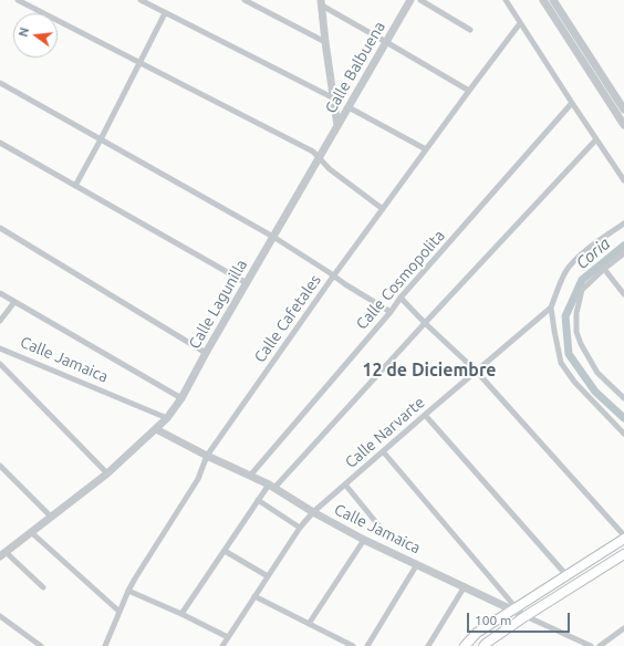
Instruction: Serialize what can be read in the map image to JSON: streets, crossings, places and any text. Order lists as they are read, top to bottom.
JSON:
{
  "streets": {
    "street": [
      "Calle Balbuena",
      "Calle Cosmopolita",
      "Calle Lagunilla",
      "Calle Cafetales",
      "Calle Jamaica",
      "Calle Narvarte"
    ]
  },
  "crossings": [
    ["Calle Balbuena", "Calle Lagunilla"],
    ["Calle Cosmopolita", "Calle Jamaica"],
    ["Calle Lagunilla", "Calle Jamaica"],
    ["Calle Cafetales", "Calle Jamaica"],
    ["Calle Jamaica", "Calle Narvarte"]
  ],
  "districts": ["12 de Diciembre"],
  "water": ["Coria"],
  "scale_bar": "100 m",
  "north": "left"
}
